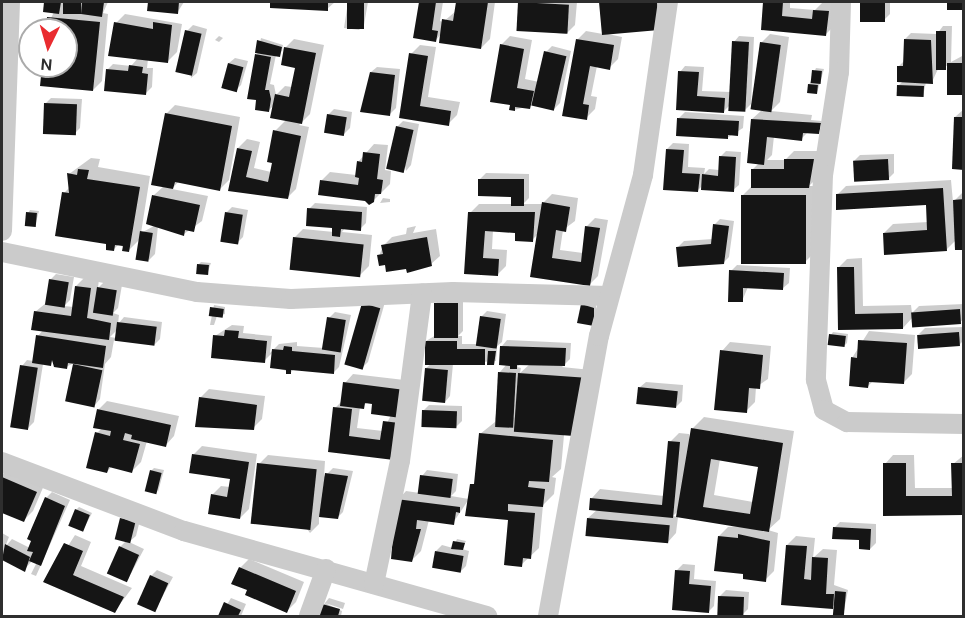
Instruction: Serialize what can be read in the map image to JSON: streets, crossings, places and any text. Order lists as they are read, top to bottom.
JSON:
{
  "north": "bottom"
}
